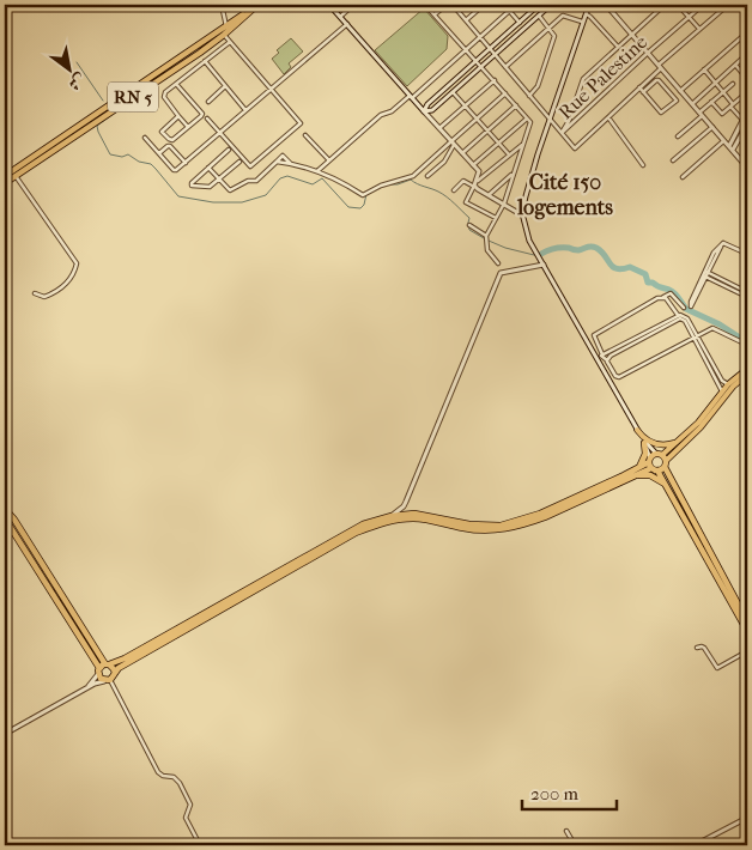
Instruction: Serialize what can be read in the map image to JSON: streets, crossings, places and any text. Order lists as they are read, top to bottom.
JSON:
{
  "streets": {
    "highway": ["RN 5"],
    "street": ["Rue Palestine"]
  },
  "districts": ["Cité 150 logements"],
  "scale_bar": "200 m",
  "north": "bottom right"
}
